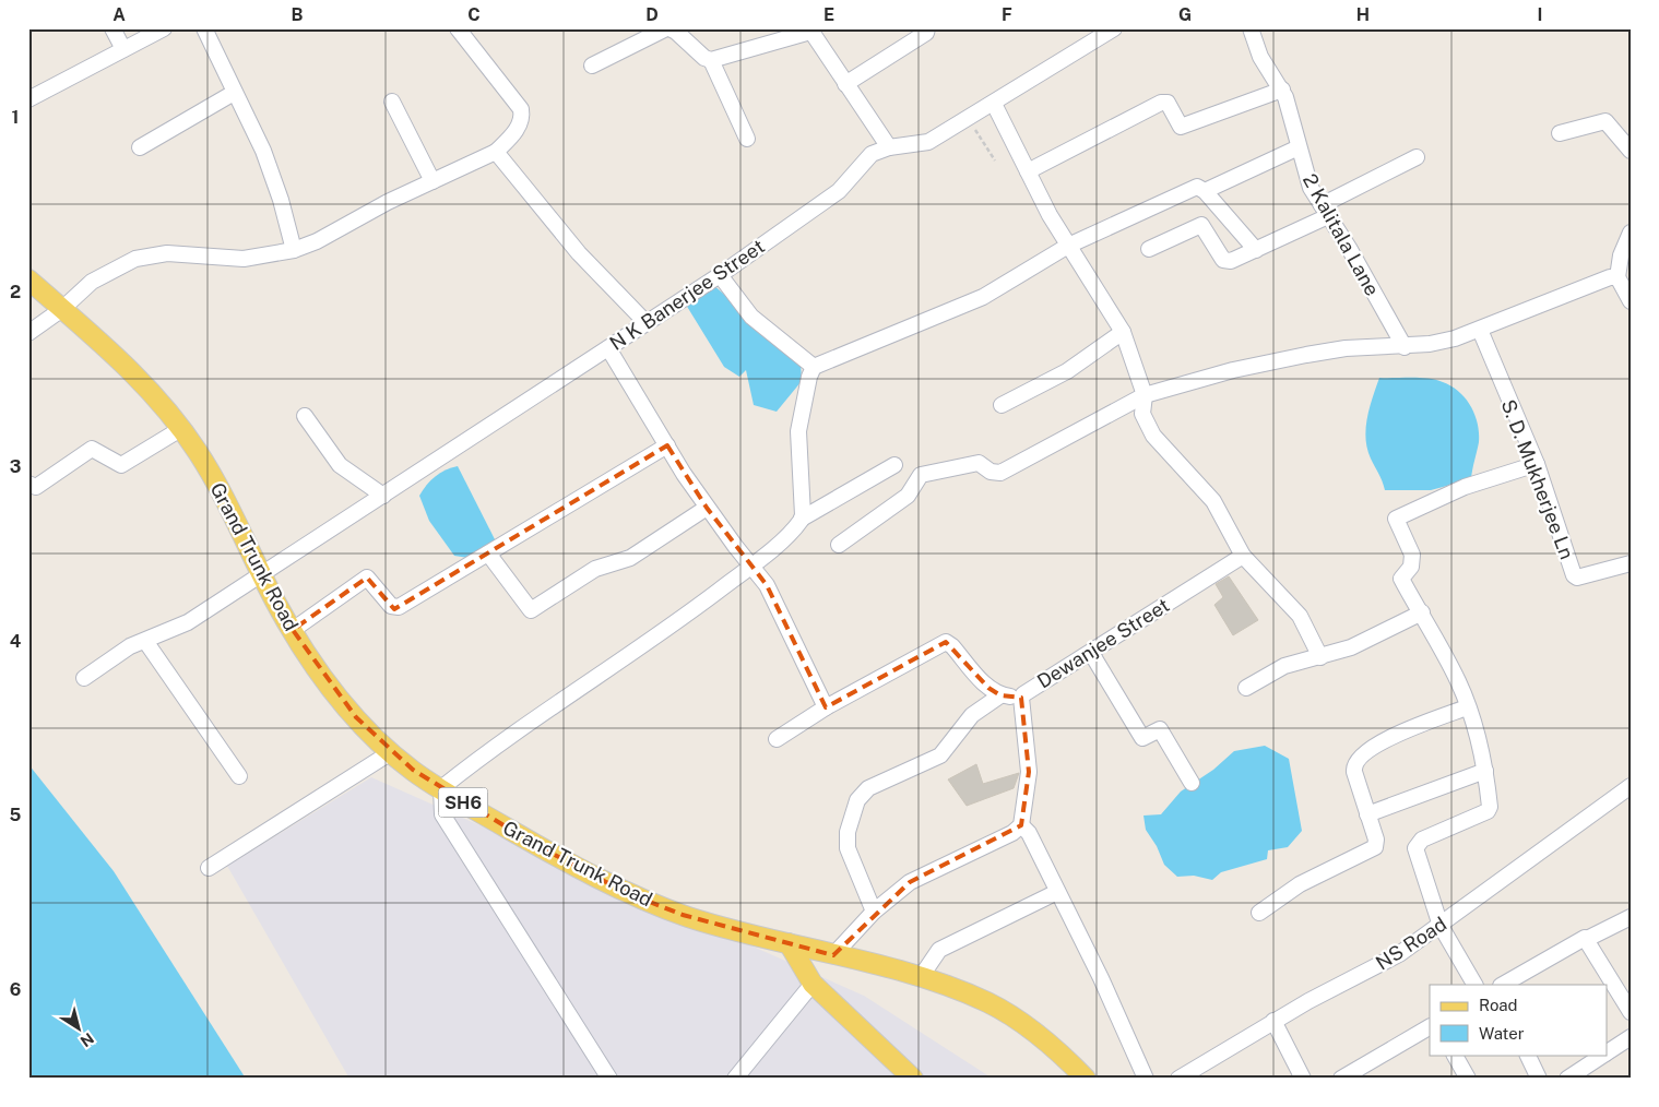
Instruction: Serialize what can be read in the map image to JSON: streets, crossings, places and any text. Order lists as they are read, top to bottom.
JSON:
{
  "streets": {
    "main road": ["Grand Trunk Road", "SH6"],
    "street": [
      "2 Kalitala Lane",
      "N K Banerjee Street",
      "S. D. Mukherjee Ln",
      "Dewanjee Street",
      "NS Road"
    ]
  },
  "crossings": [
    ["N K Banerjee Street", "Grand Trunk Road"]
  ],
  "legend": ["Road", "Water"],
  "north": "bottom right",
  "grid": {
    "columns": [
      "A",
      "B",
      "C",
      "D",
      "E",
      "F",
      "G",
      "H",
      "I"
    ],
    "rows": [
      "1",
      "2",
      "3",
      "4",
      "5",
      "6"
    ]
  }
}
